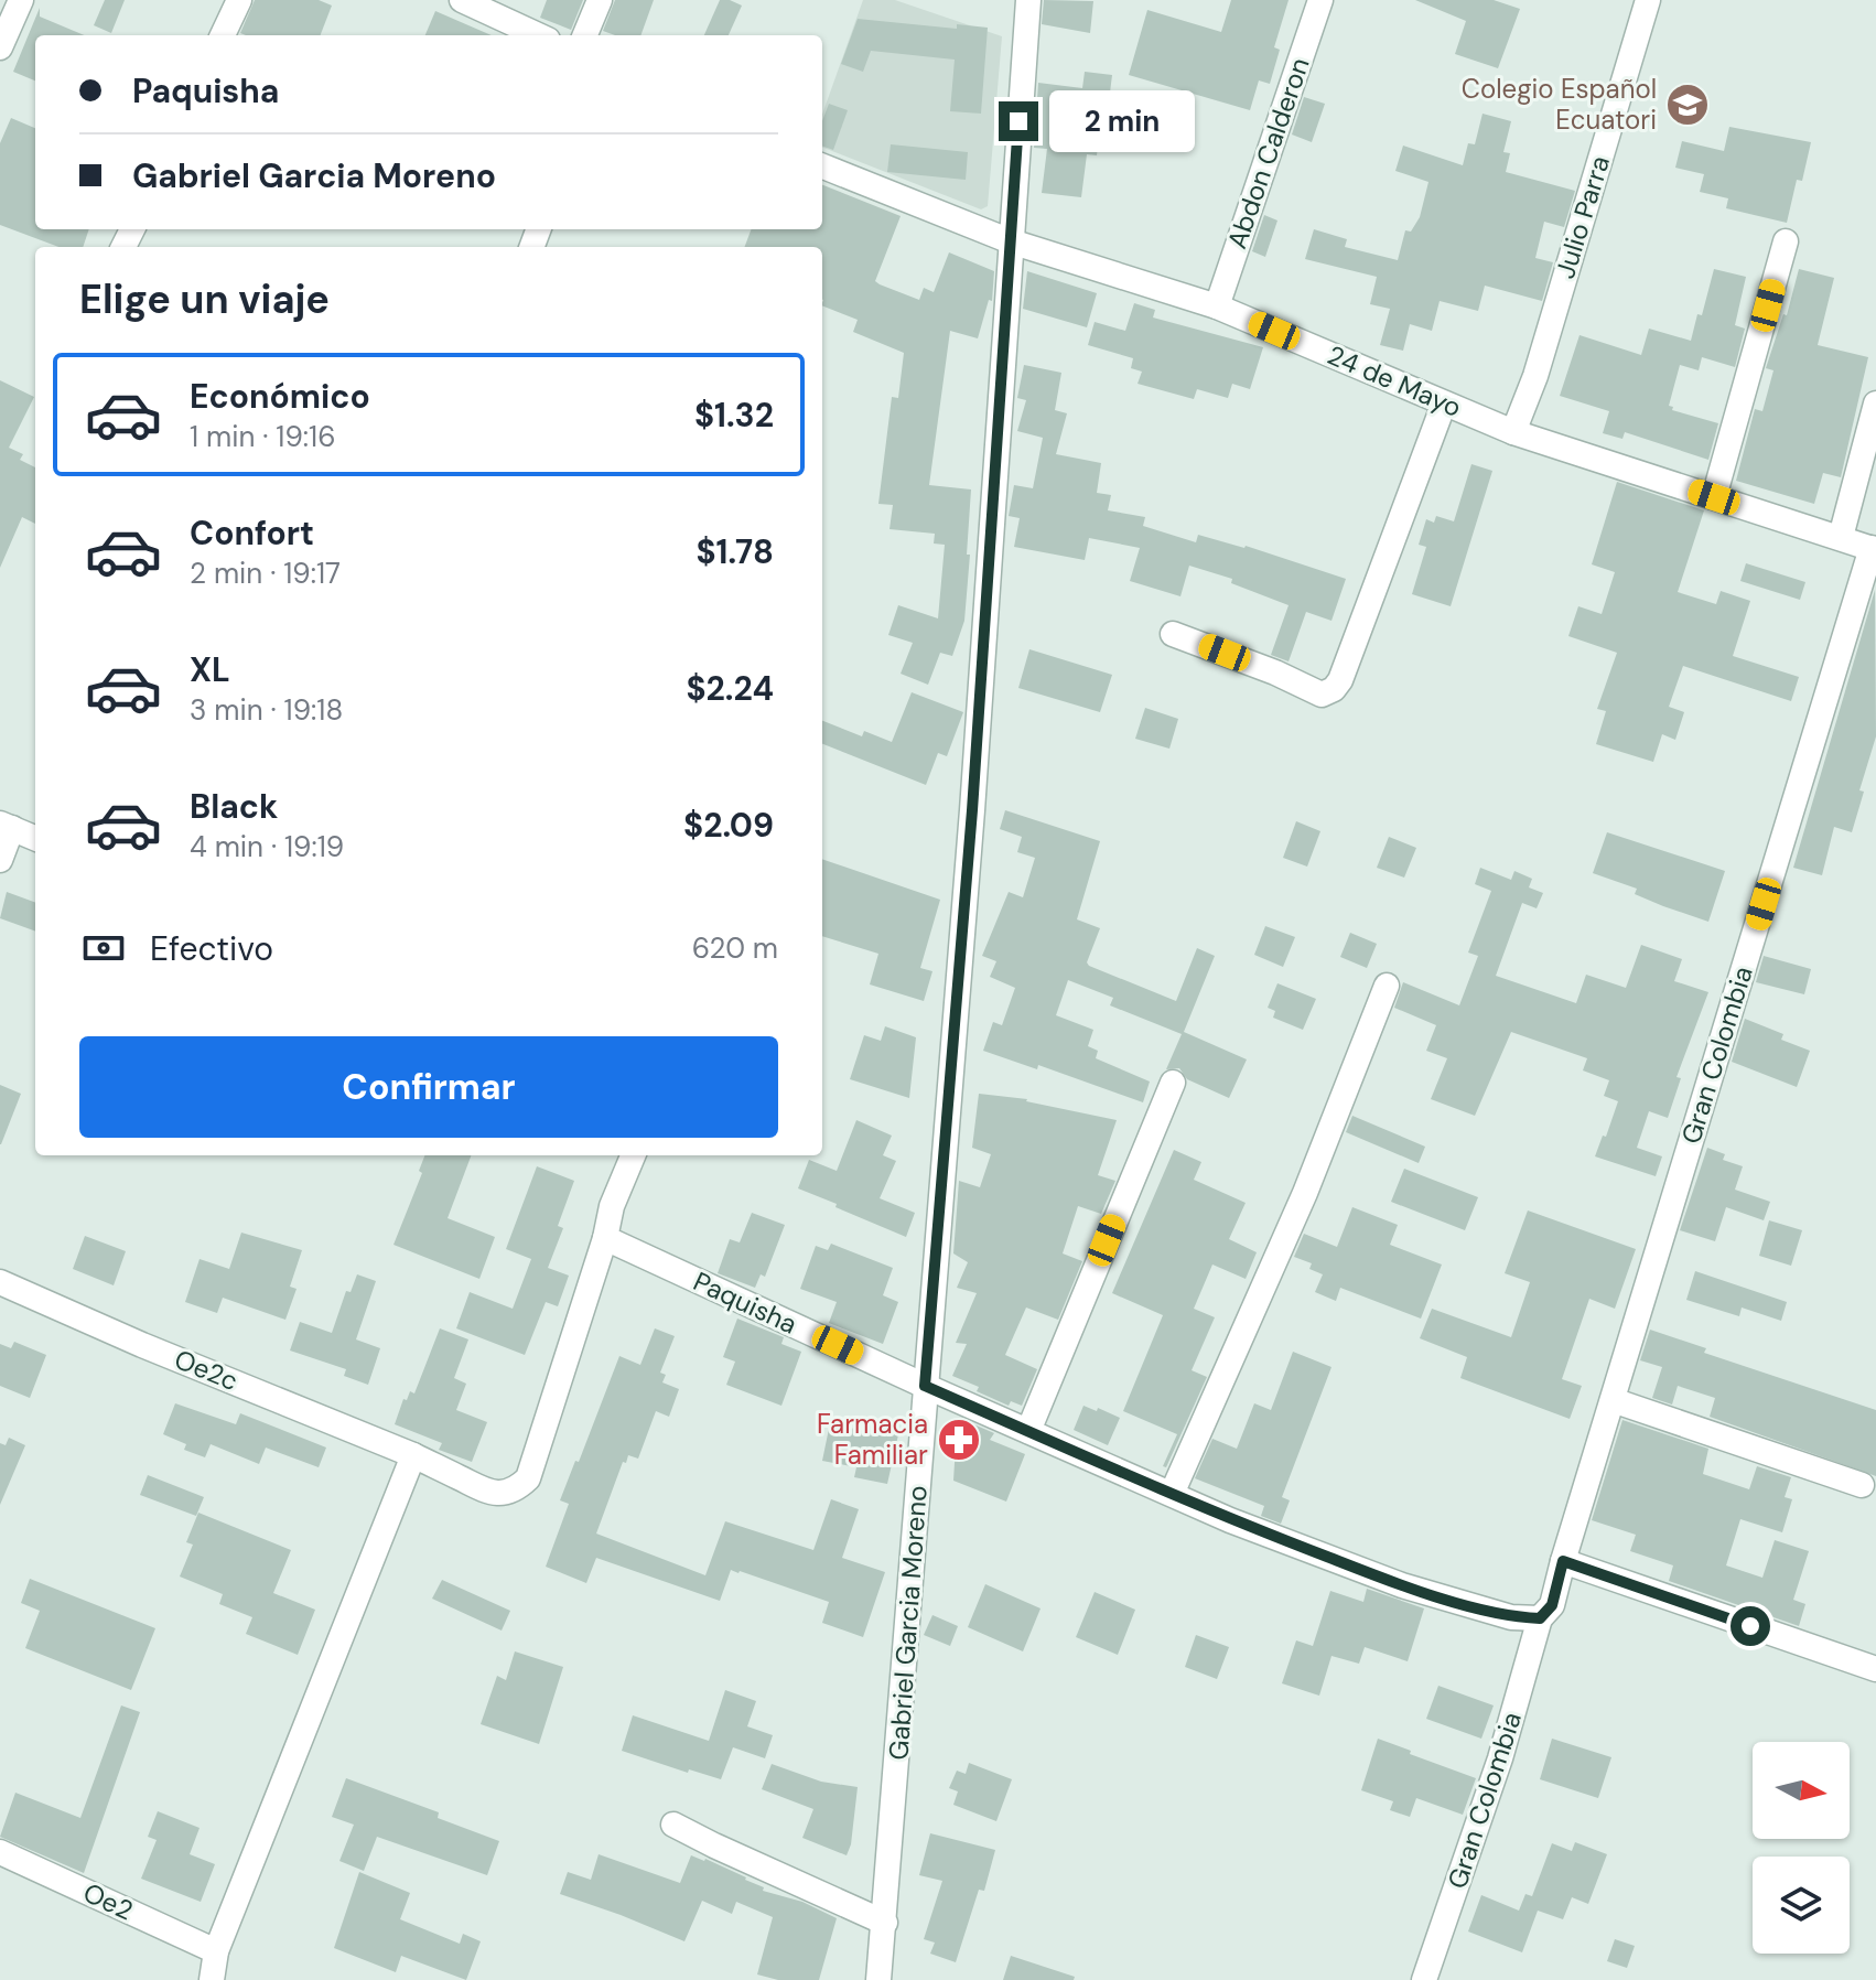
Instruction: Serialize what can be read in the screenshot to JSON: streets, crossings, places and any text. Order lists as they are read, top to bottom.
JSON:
{
  "streets": {
    "street": [
      "Abdon Calderon",
      "Julio Parra",
      "24 de Mayo",
      "Gran Colombia",
      "Paquisha",
      "Oe2c",
      "Gabriel Garcia Moreno",
      "Oe2"
    ]
  },
  "crossings": [
    ["Abdon Calderon", "24 de Mayo"],
    ["Julio Parra", "24 de Mayo"],
    ["24 de Mayo", "Gran Colombia"],
    ["24 de Mayo", "Gabriel Garcia Moreno"],
    ["Gran Colombia", "Paquisha"],
    ["Paquisha", "Oe2c"],
    ["Paquisha", "Gabriel Garcia Moreno"]
  ],
  "places": {
    "school or university": ["Colegio Español Ecuatori"],
    "pharmacy": ["Farmacia Familiar"]
  },
  "north": "right",
  "page": {
    "banner": ["Paquisha", "Gabriel Garcia Moreno"],
    "bubble": "2 min",
    "heading": "Elige un viaje",
    "list": [
      {
        "name": "Económico",
        "note": "1 min · 19:16",
        "value": "$1.32"
      },
      {
        "name": "Confort",
        "note": "2 min · 19:17",
        "value": "$1.78"
      },
      {
        "name": "XL",
        "note": "3 min · 19:18",
        "value": "$2.24"
      },
      {
        "name": "Black",
        "note": "4 min · 19:19",
        "value": "$2.09"
      }
    ],
    "pay": ["Efectivo", "620 m"],
    "buttons": "Confirmar"
  }
}
